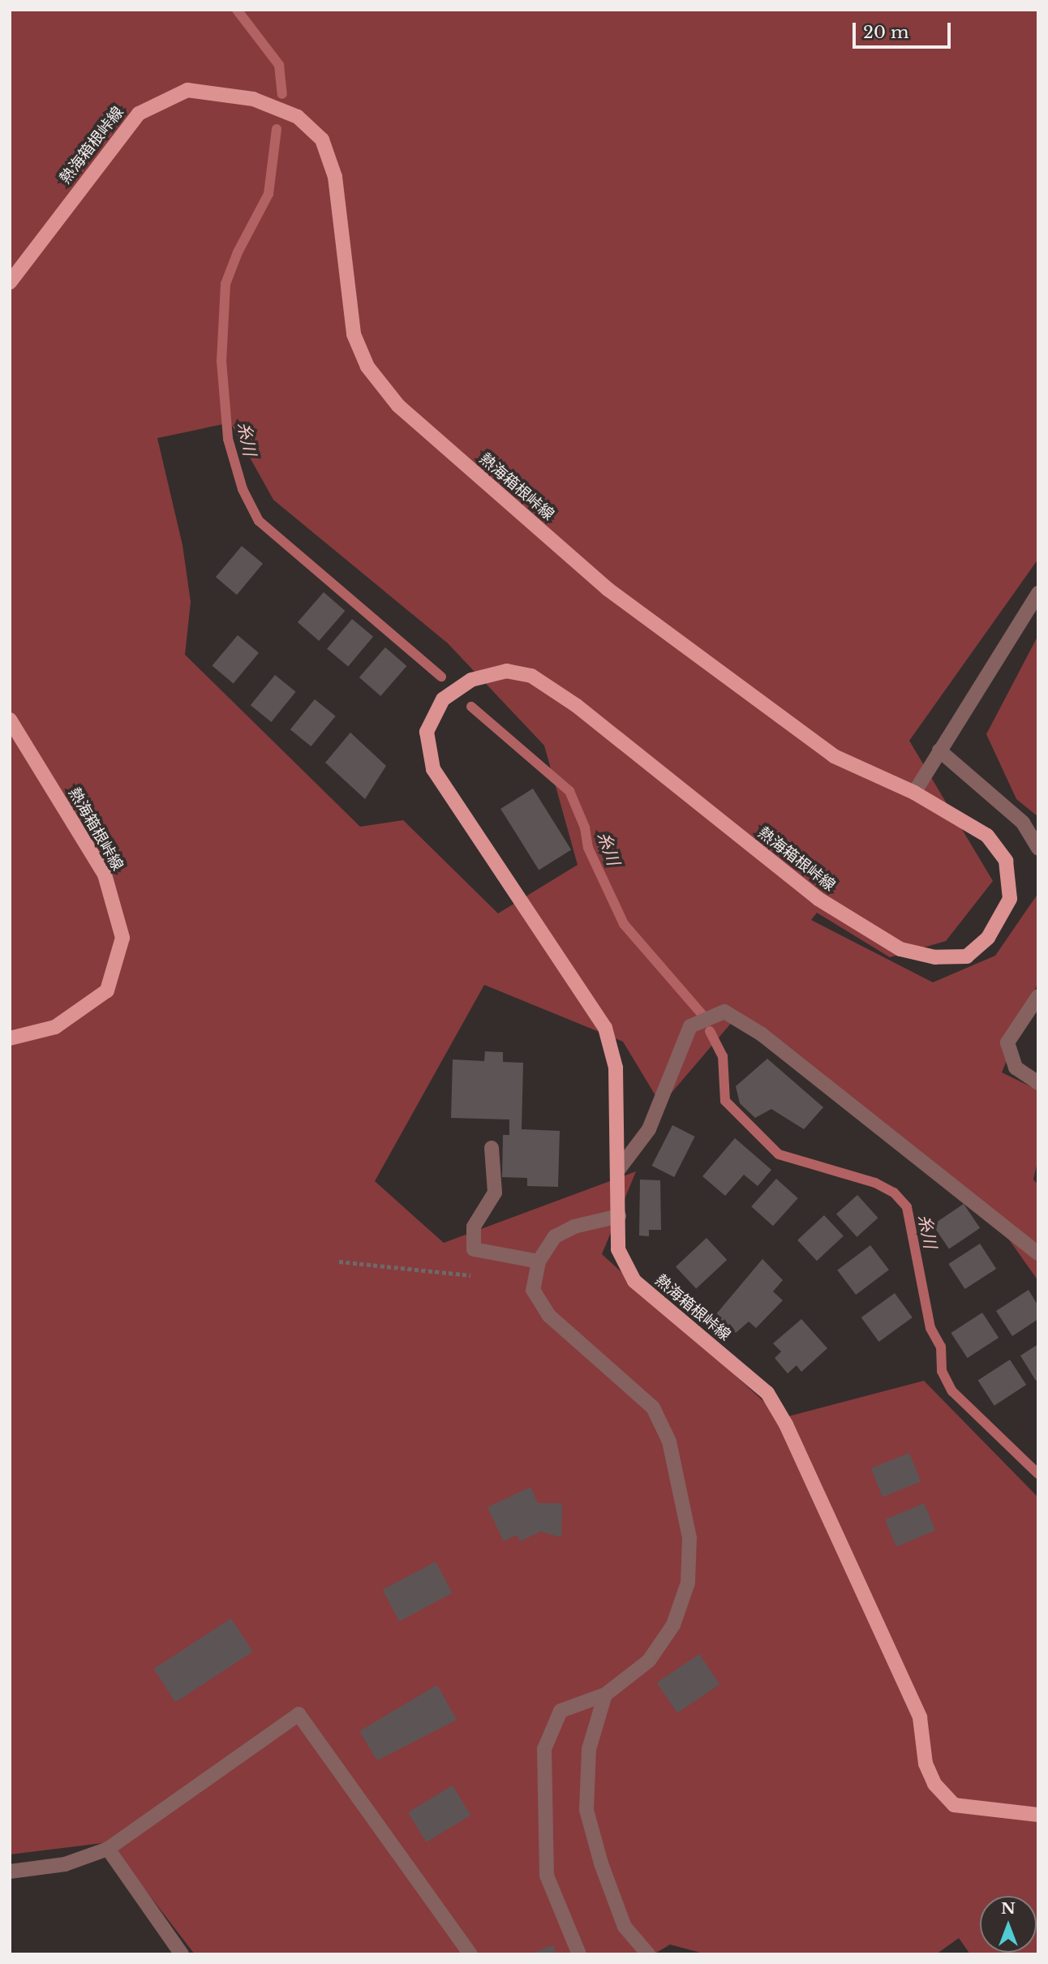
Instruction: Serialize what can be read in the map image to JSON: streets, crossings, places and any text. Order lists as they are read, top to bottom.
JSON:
{
  "streets": {
    "main road": ["熱海箱根峠線"]
  },
  "water": ["糸川"],
  "scale_bar": "20 m",
  "north": "top"
}
